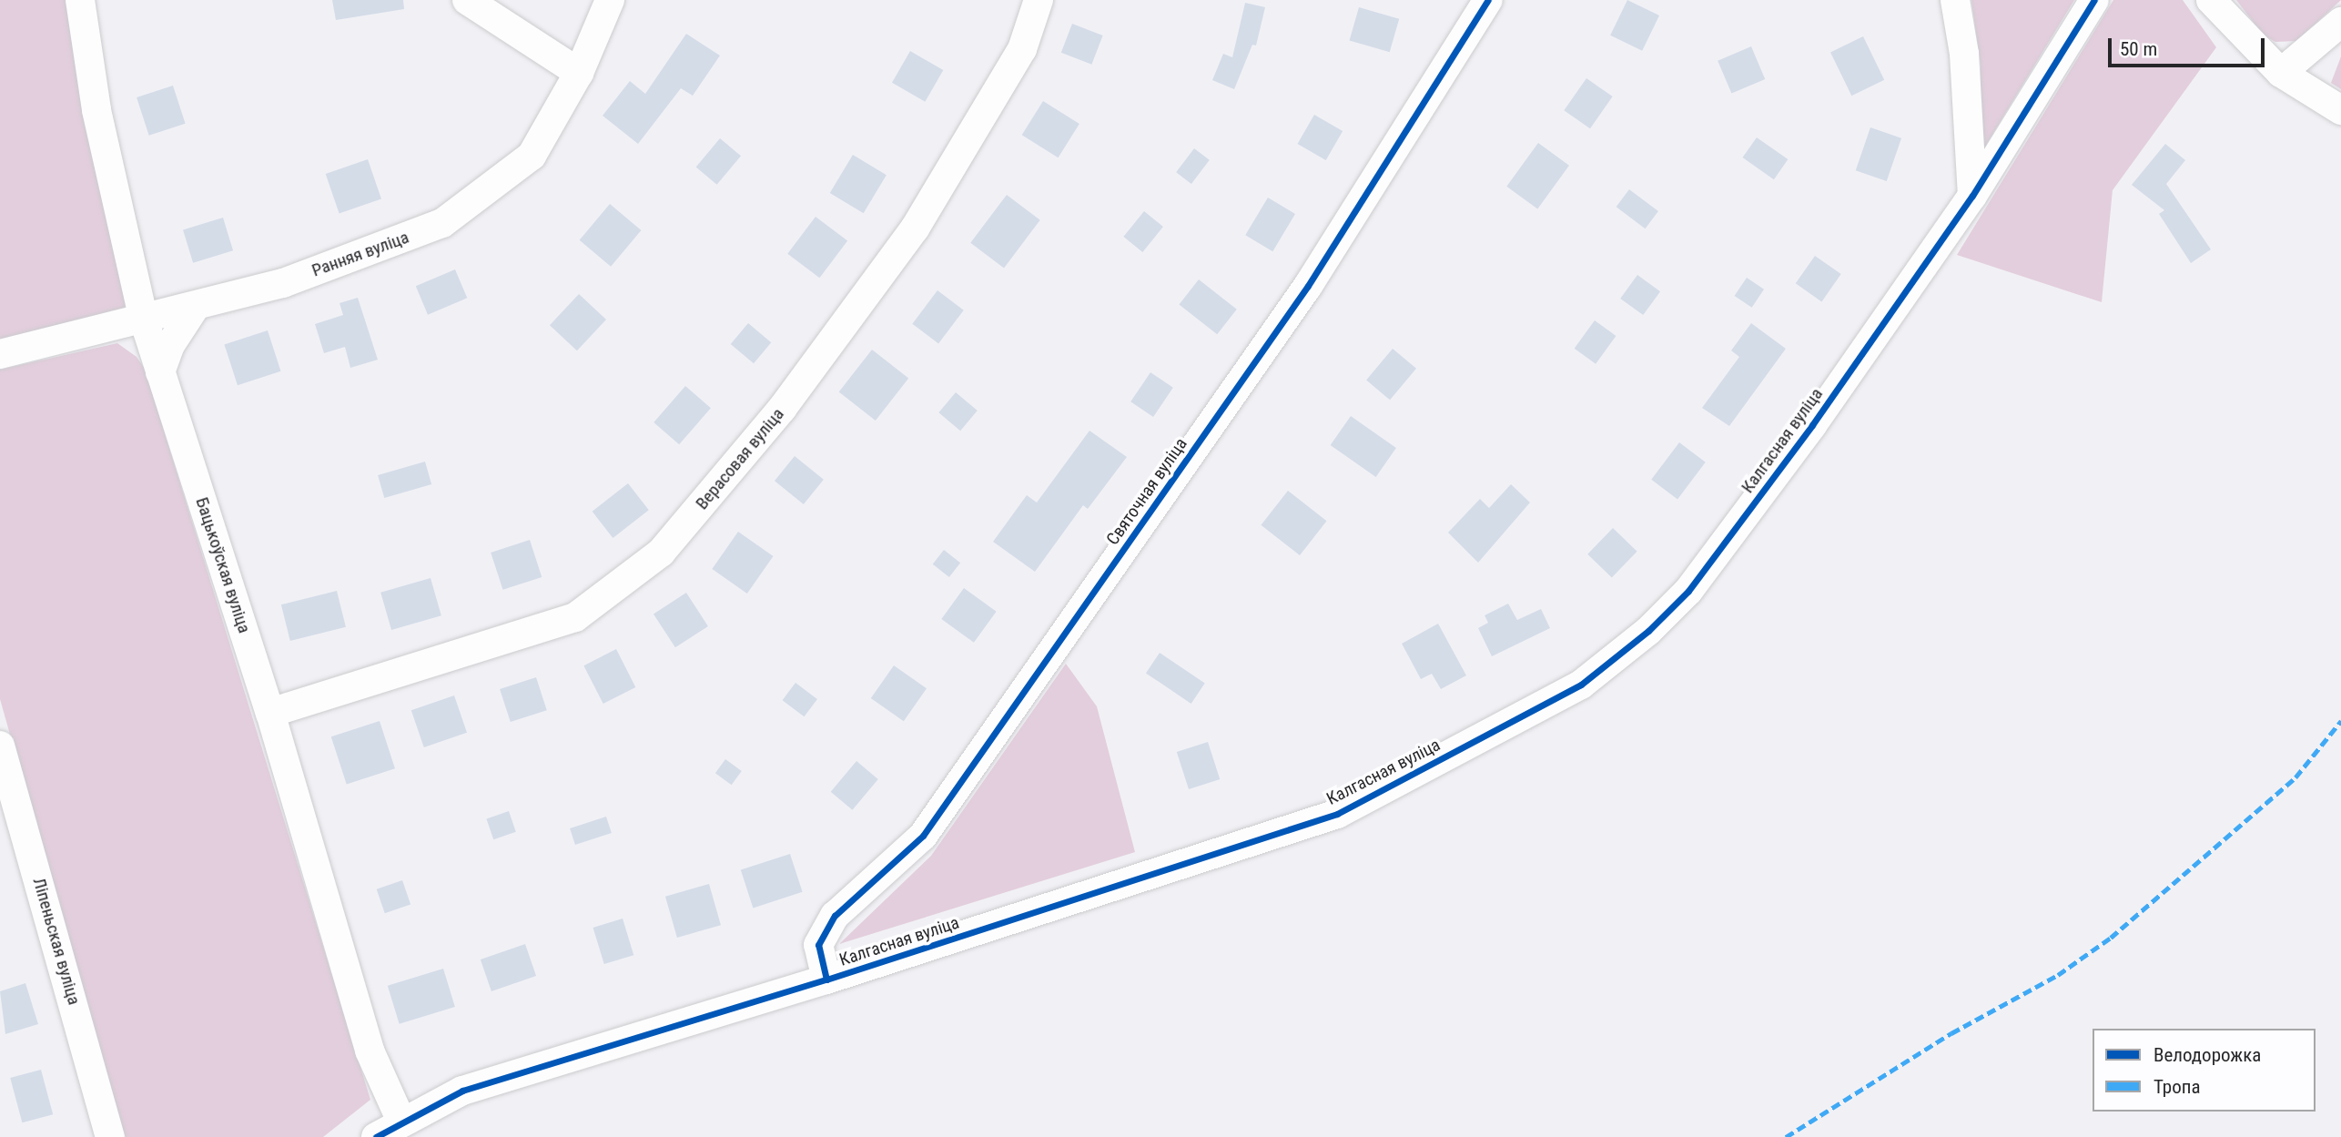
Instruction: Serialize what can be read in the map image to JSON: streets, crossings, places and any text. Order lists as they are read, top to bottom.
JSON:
{
  "streets": {
    "street": [
      "Ранняя вуліца",
      "Калгасная вуліца",
      "Верасовая вуліца",
      "Святочная вуліца",
      "Бацькоўская вуліца",
      "Ліпеньская вуліца"
    ]
  },
  "crossings": [
    ["Ранняя вуліца", "Бацькоўская вуліца"],
    ["Калгасная вуліца", "Святочная вуліца"],
    ["Калгасная вуліца", "Бацькоўская вуліца"],
    ["Верасовая вуліца", "Бацькоўская вуліца"]
  ],
  "legend": ["Велодорожка", "Тропа"],
  "scale_bar": "50 m"
}
